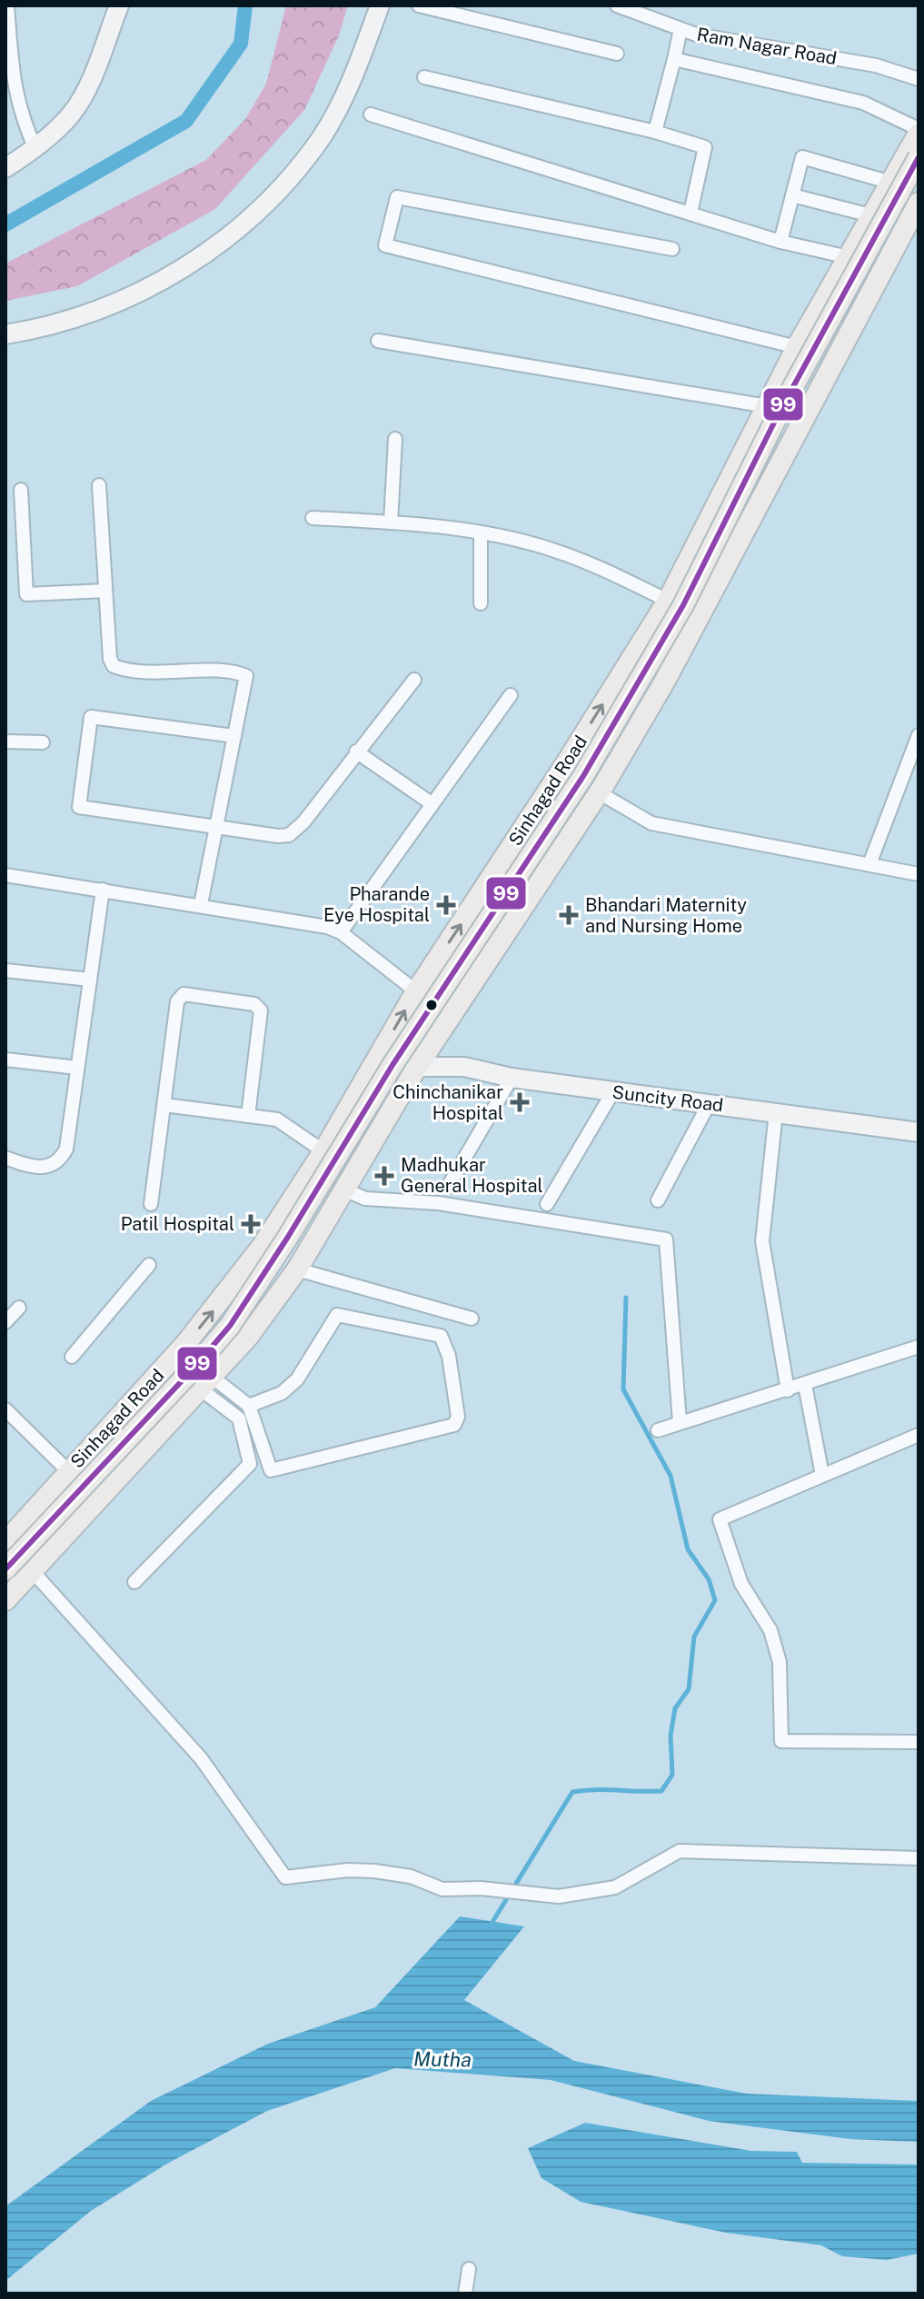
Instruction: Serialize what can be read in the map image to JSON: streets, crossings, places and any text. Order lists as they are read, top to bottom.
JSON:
{
  "streets": {
    "main road": ["Sinhagad Road"],
    "street": ["Ram Nagar Road", "Suncity Road"]
  },
  "water": ["Mutha"],
  "places": {
    "health": [
      "Pharande Eye Hospital",
      "Bhandari Maternity and Nursing Home",
      "Chinchanikar Hospital",
      "Madhukar General Hospital",
      "Patil Hospital"
    ]
  },
  "lines": ["transit line 99"]
}
